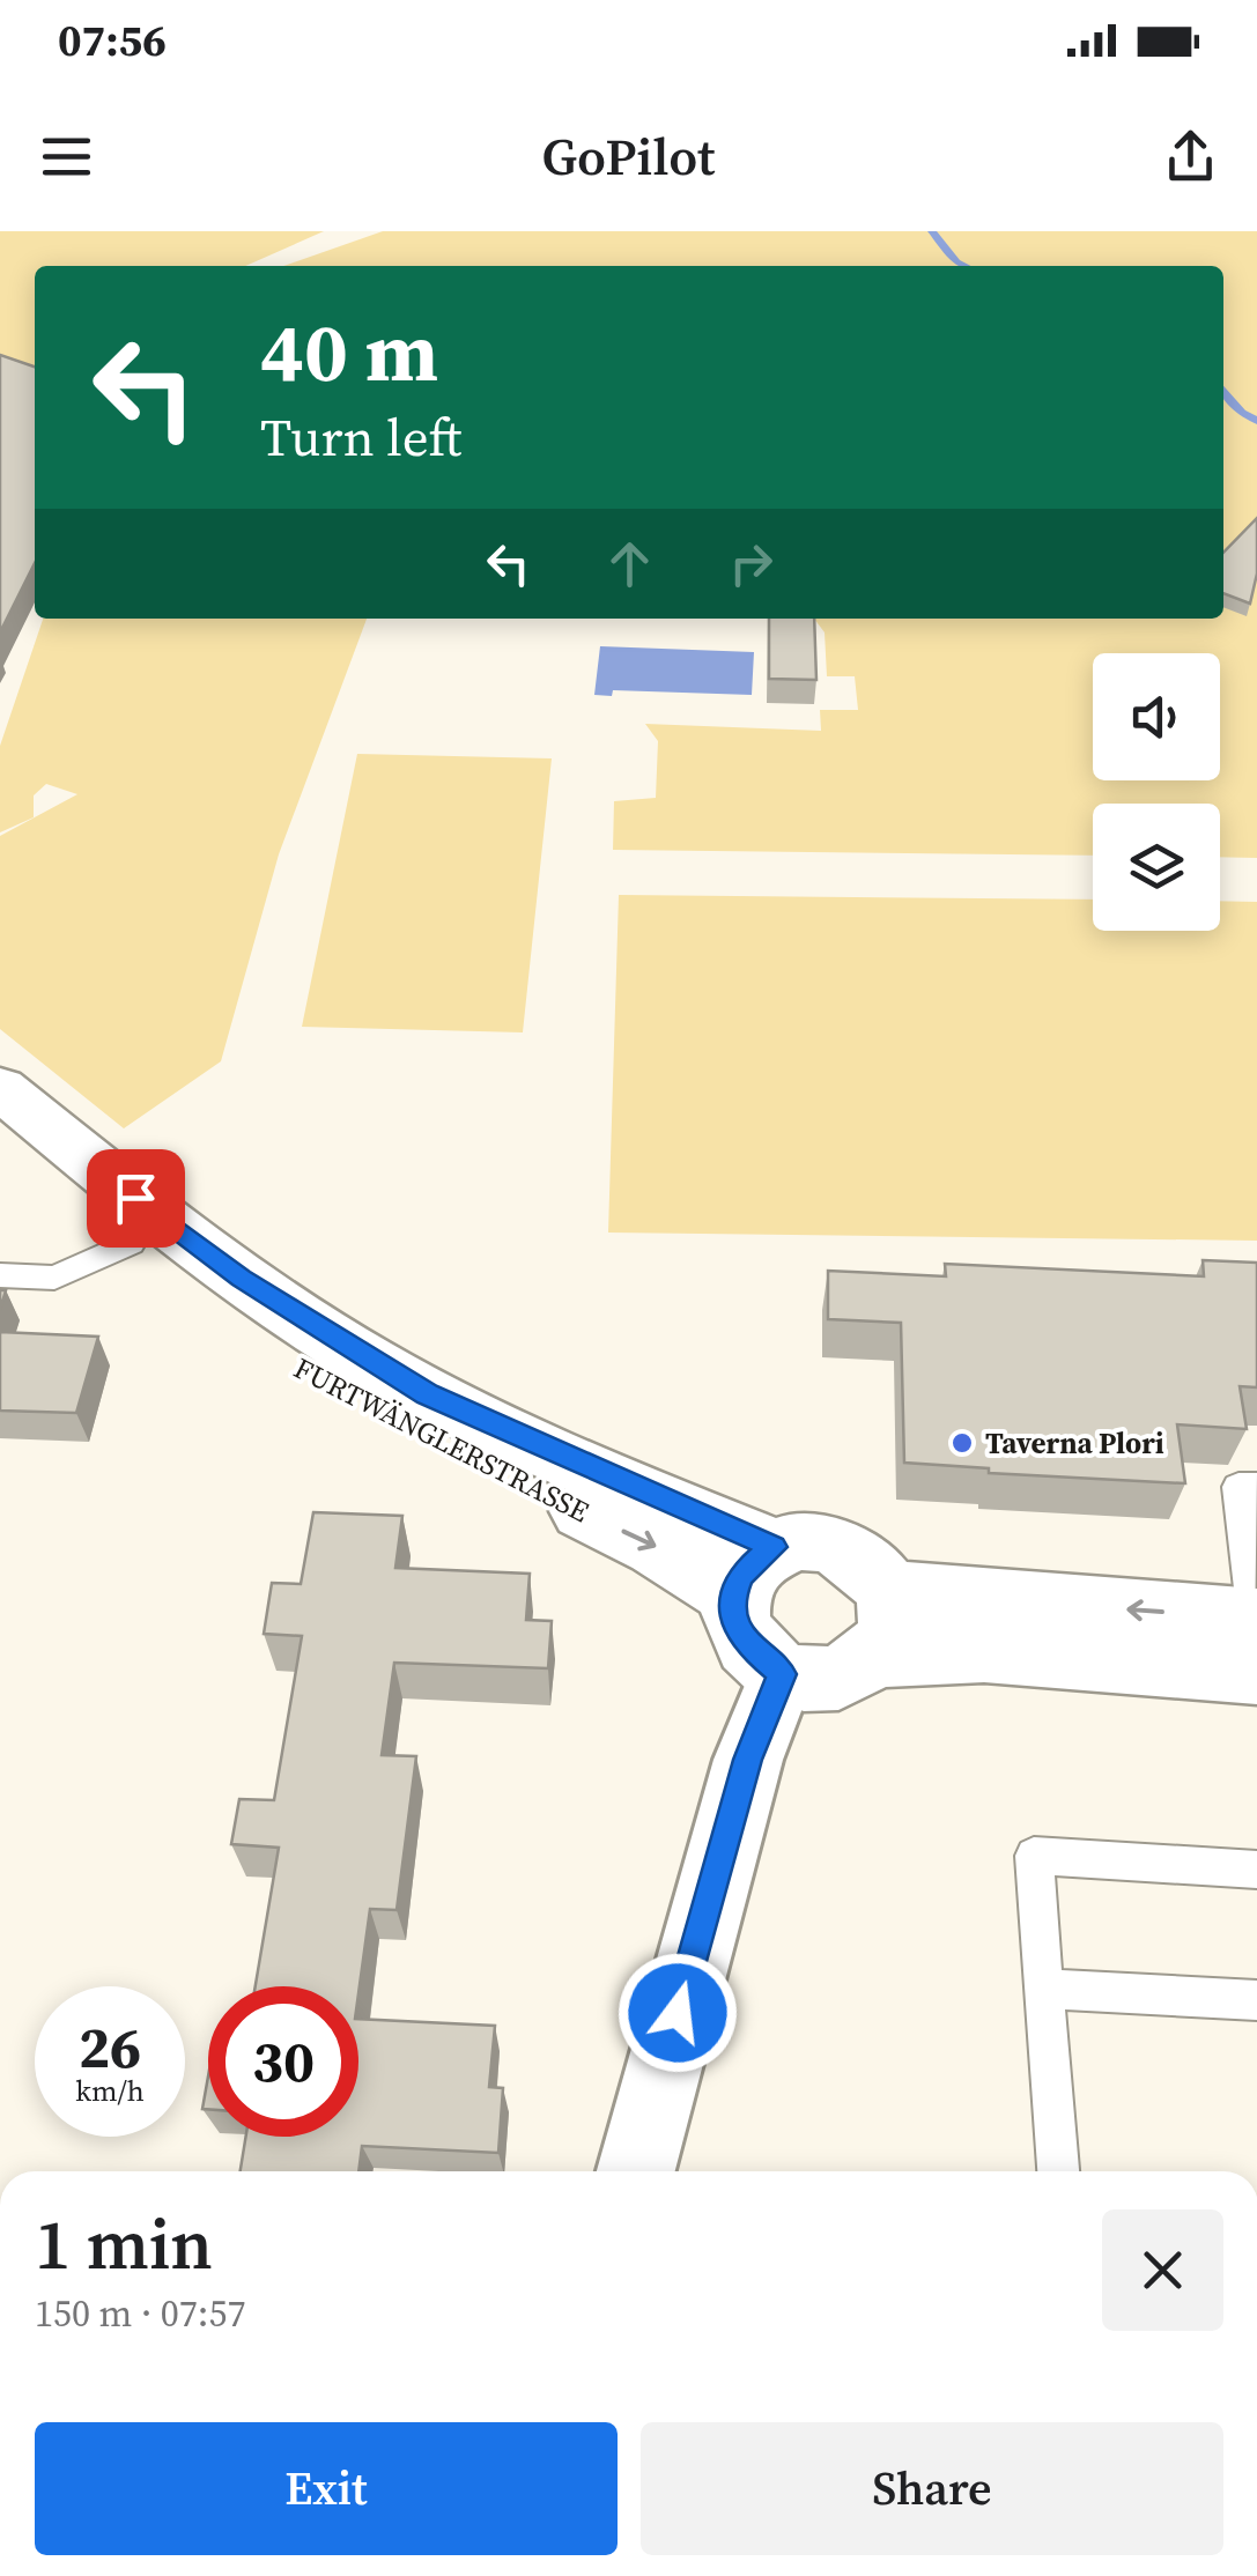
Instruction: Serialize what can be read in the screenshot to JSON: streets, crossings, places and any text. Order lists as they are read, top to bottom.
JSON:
{
  "streets": {
    "main road": ["FURTWÄNGLERSTRASSE"]
  },
  "places": ["Taverna Plori"],
  "page": {
    "status": "07:56",
    "header": "GoPilot",
    "turn": ["40 m", "Turn left"],
    "speed": "26 km/h",
    "limit": "30",
    "heading": ["1 min", "150 m · 07:57"],
    "buttons": ["Exit", "Share"]
  }
}
